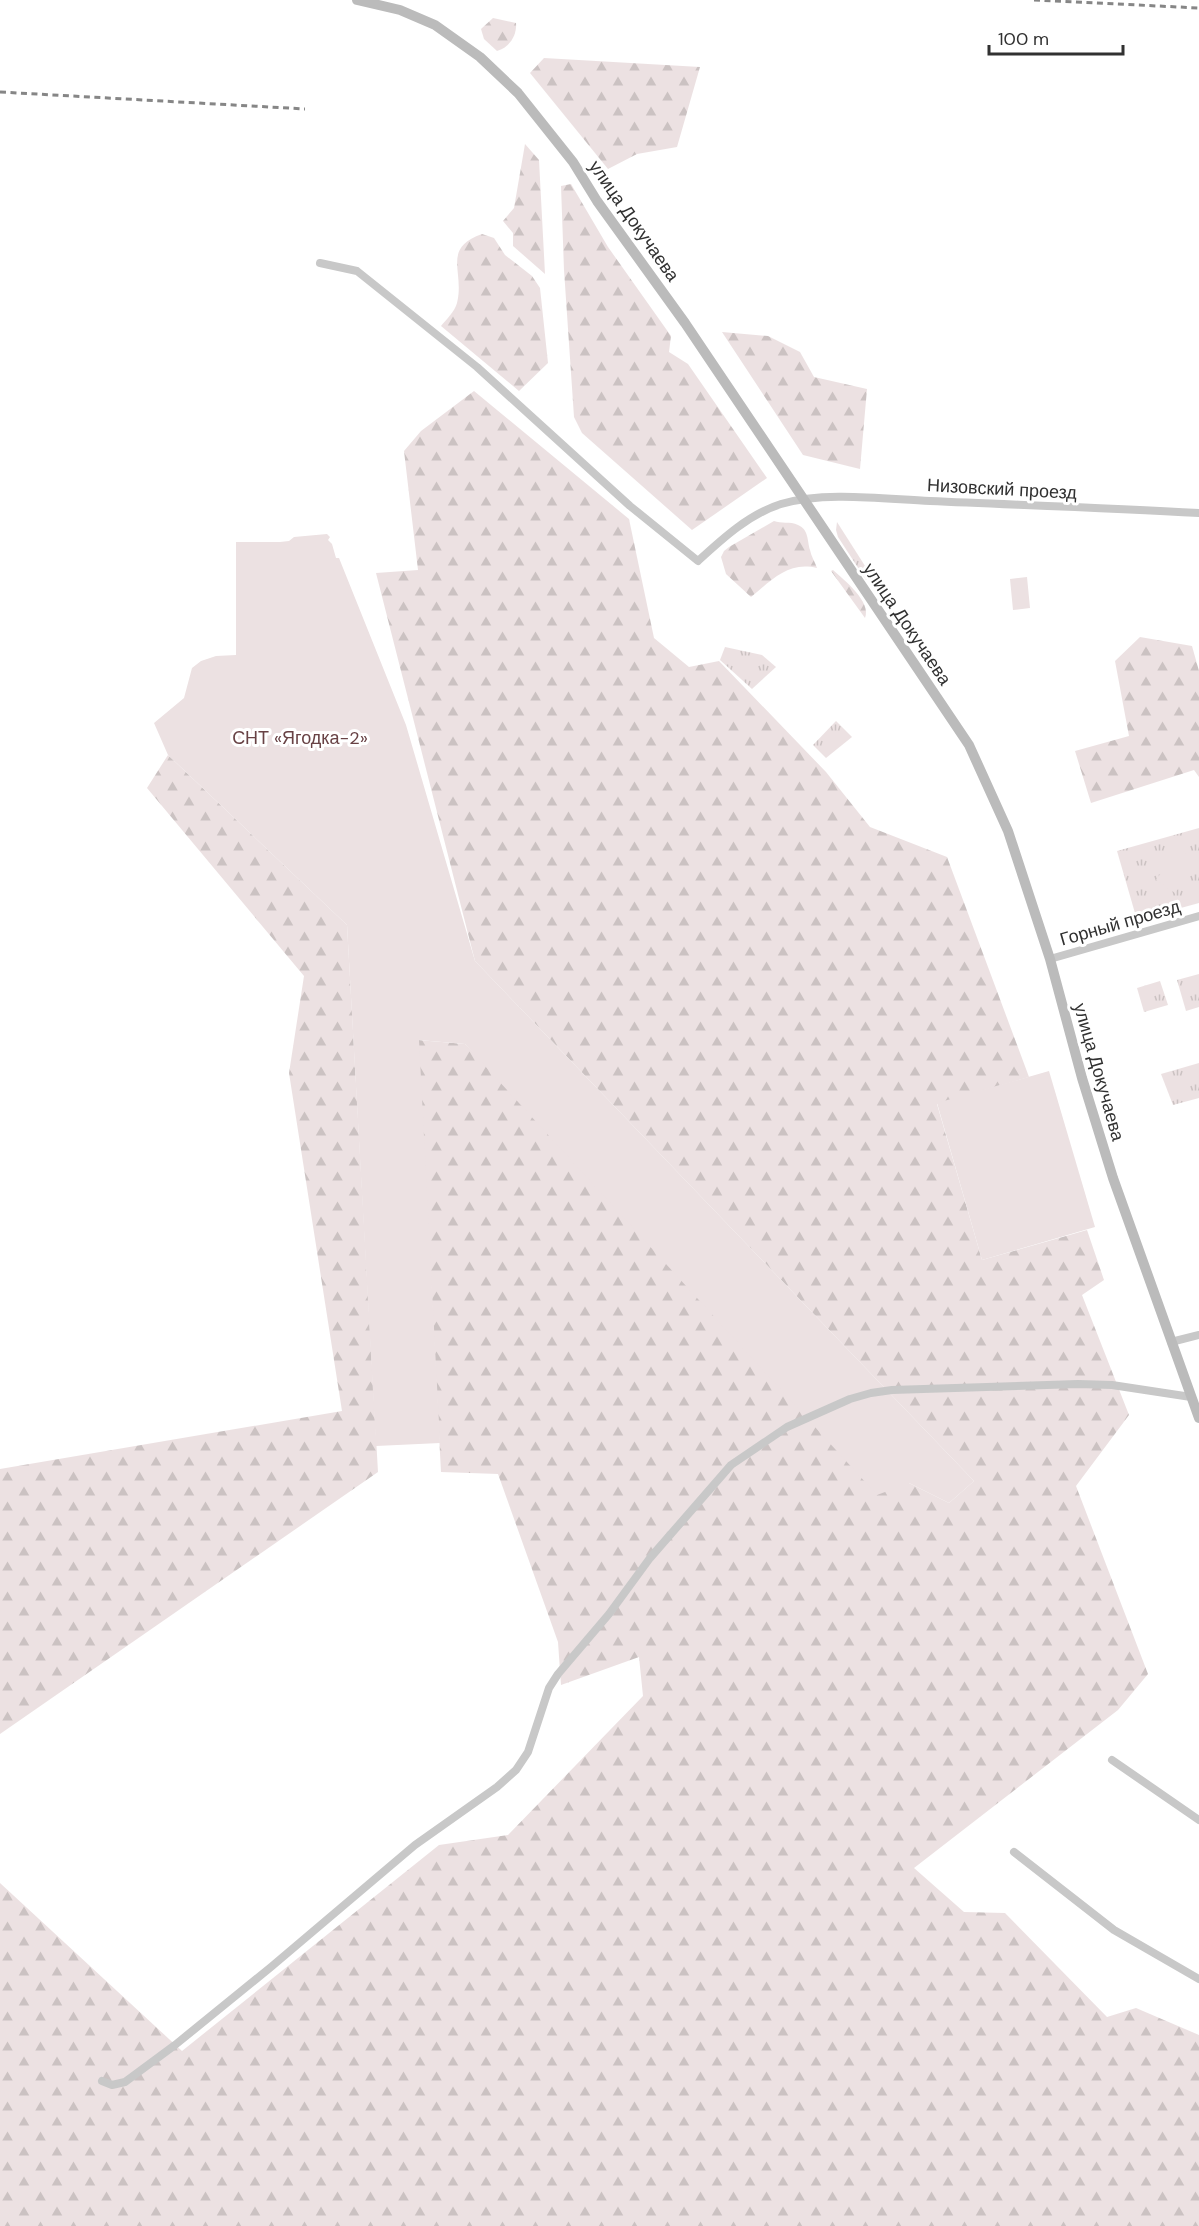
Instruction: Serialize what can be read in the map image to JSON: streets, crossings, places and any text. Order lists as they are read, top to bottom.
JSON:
{
  "streets": {
    "main road": ["улица Докучаева"],
    "street": ["Низовский проезд", "Горный проезд"]
  },
  "crossings": [
    ["улица Докучаева", "Низовский проезд"],
    ["улица Докучаева", "Горный проезд"]
  ],
  "parks": ["СНТ «Ягодка-2»"],
  "scale_bar": "100 m"
}
